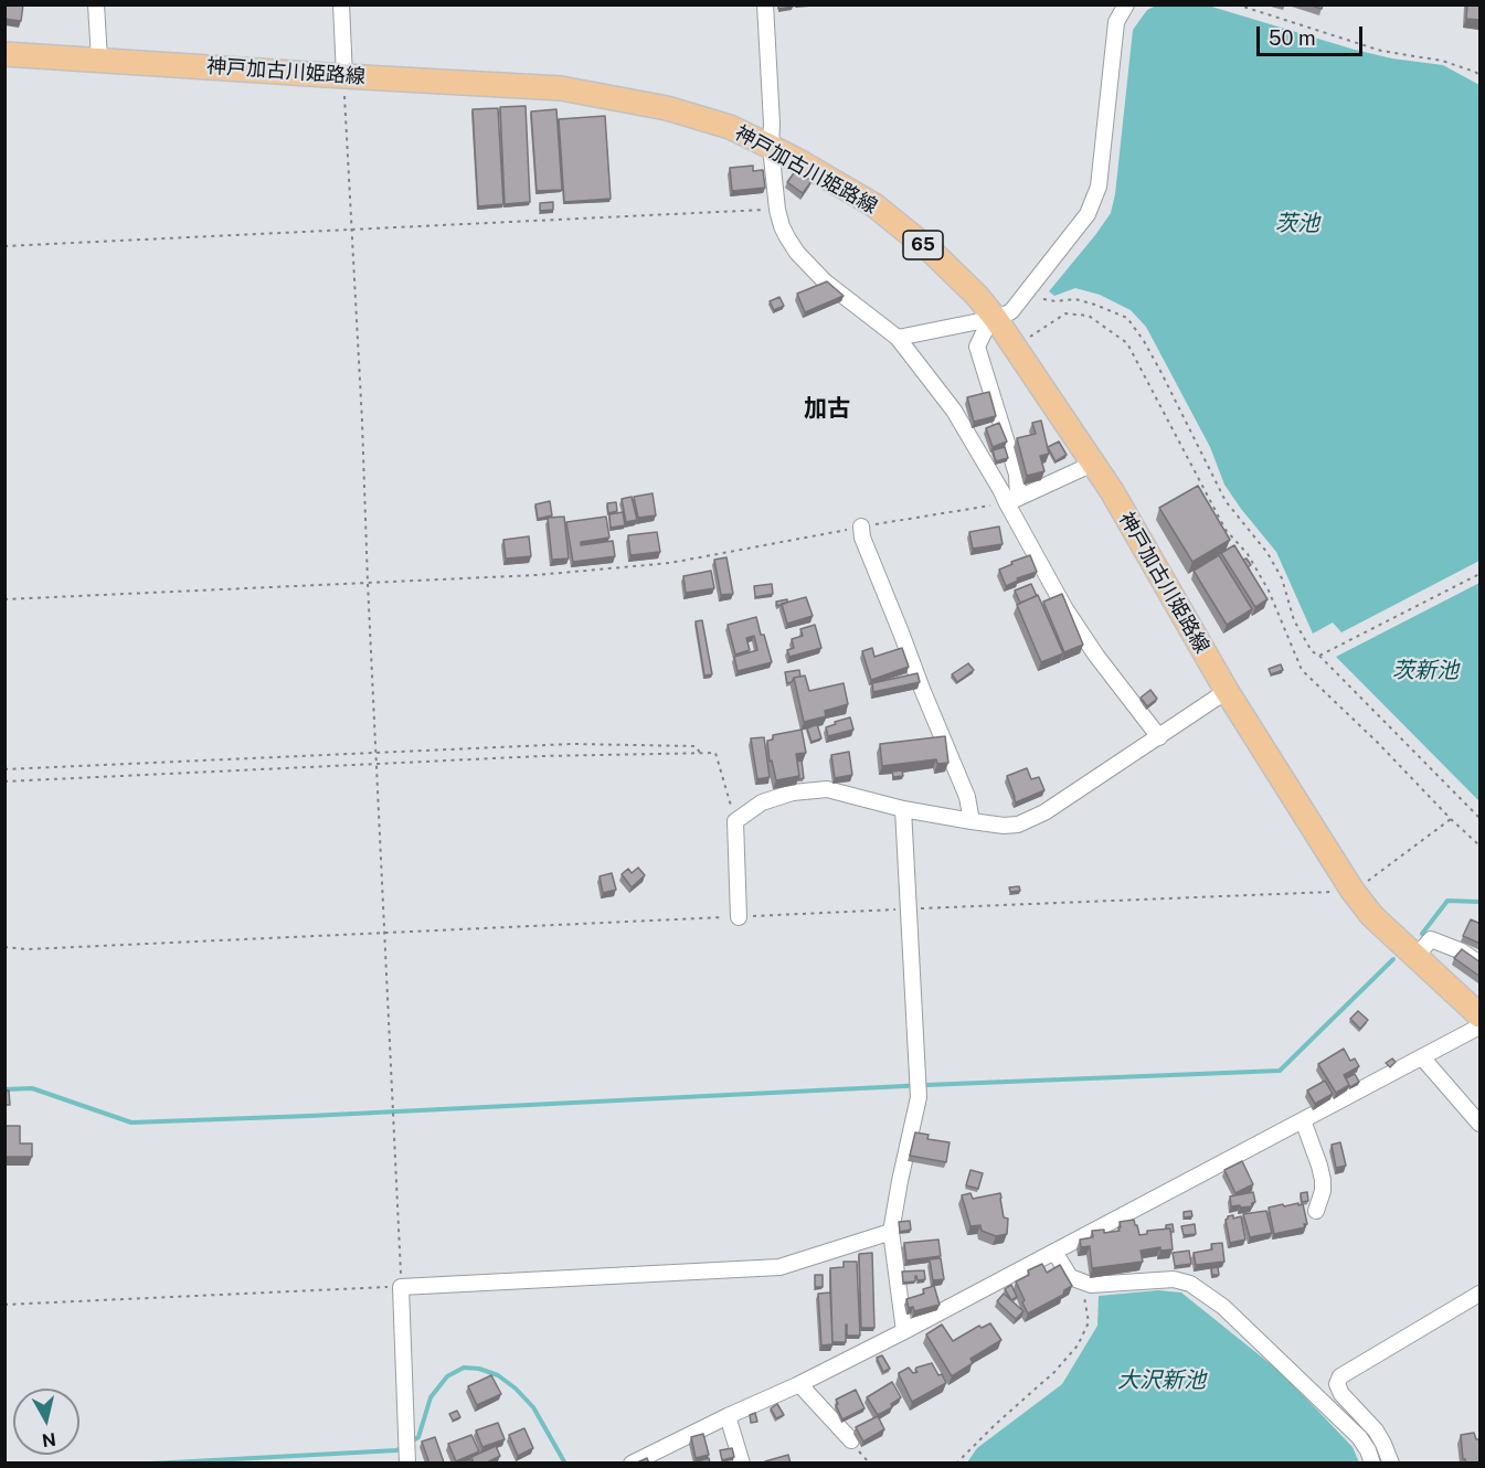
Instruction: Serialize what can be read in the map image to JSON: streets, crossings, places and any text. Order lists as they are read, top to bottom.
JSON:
{
  "streets": {
    "main road": ["神戸加古川姫路線", "65"]
  },
  "districts": ["加古"],
  "water": ["茨池", "茨新池", "大沢新池"],
  "scale_bar": "50 m",
  "north": "bottom"
}
